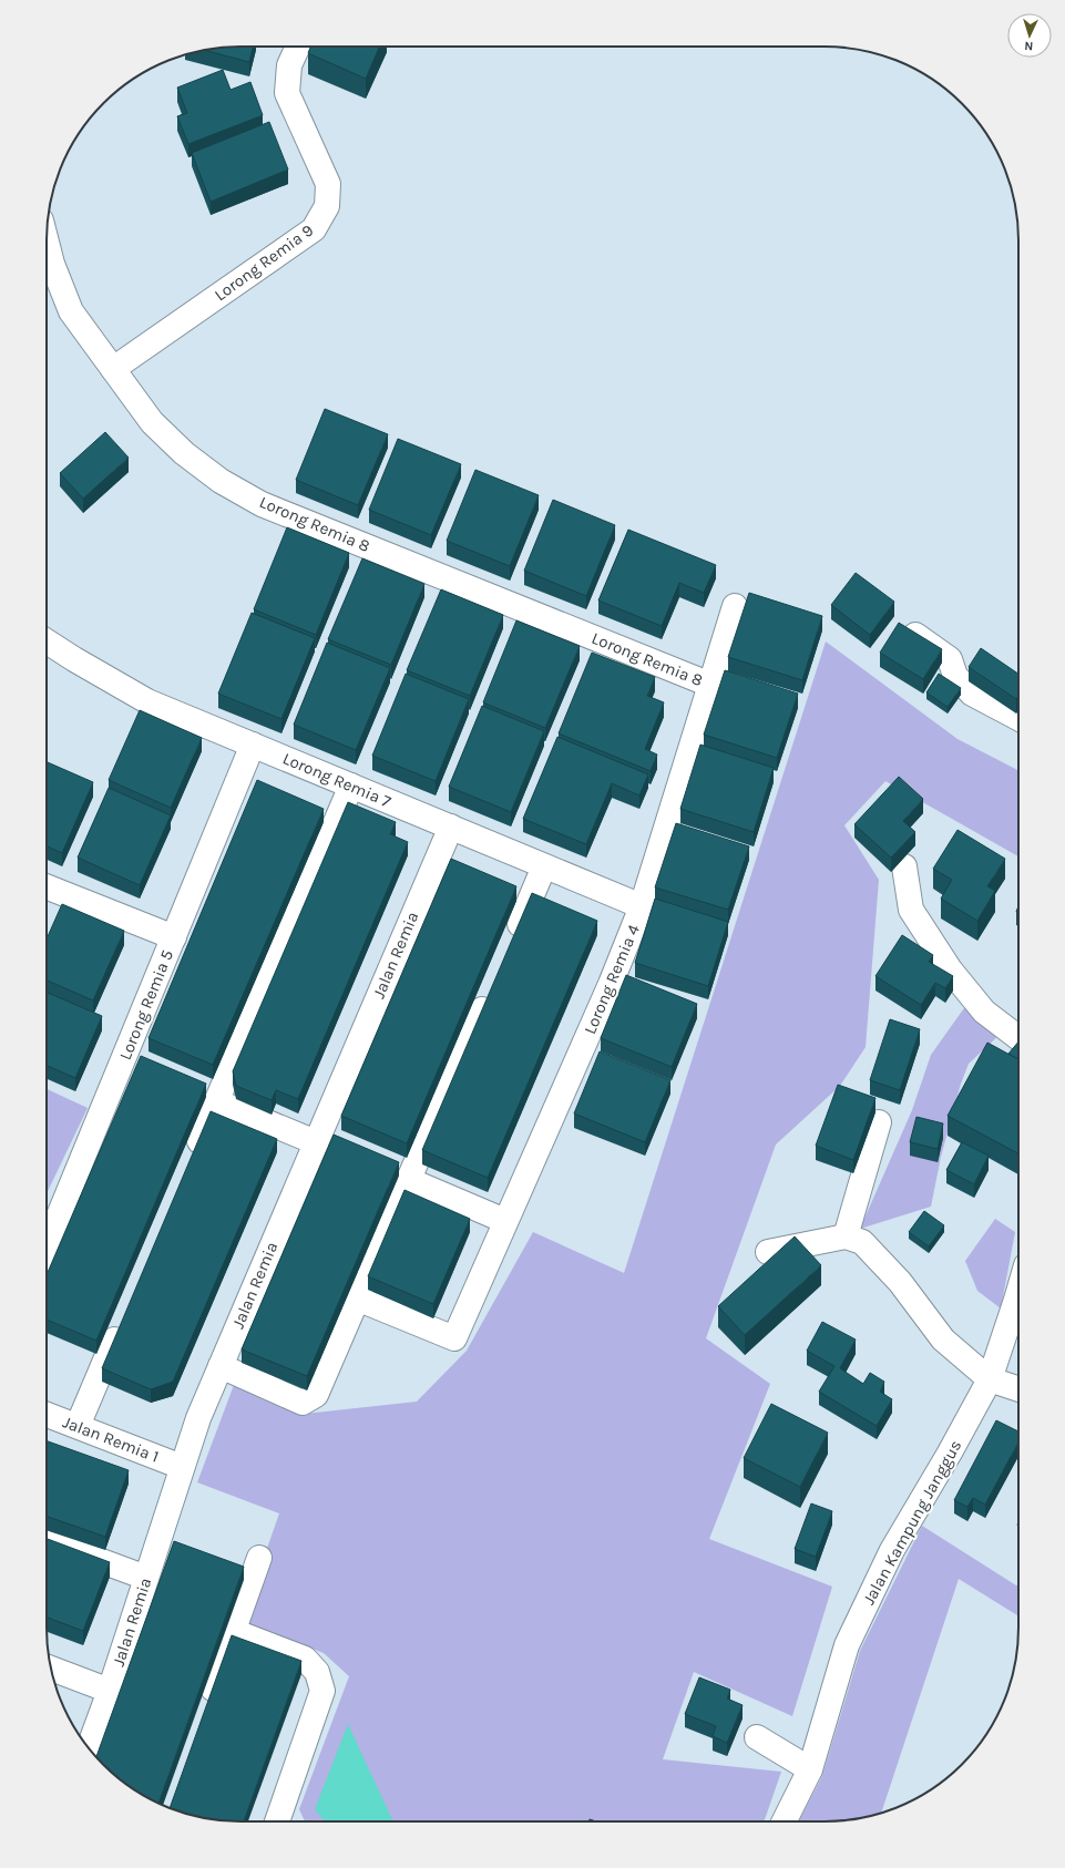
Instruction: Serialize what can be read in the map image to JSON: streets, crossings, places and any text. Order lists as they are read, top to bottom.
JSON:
{
  "streets": {
    "street": [
      "Lorong Remia 9",
      "Lorong Remia 8",
      "Lorong Remia 7",
      "Jalan Remia",
      "Lorong Remia 4",
      "Lorong Remia 5",
      "Jalan Remia 1",
      "Jalan Kampung Janggus"
    ]
  },
  "crossings": [
    ["Lorong Remia 9", "Lorong Remia 8"],
    ["Lorong Remia 8", "Lorong Remia 4"],
    ["Lorong Remia 7", "Jalan Remia"],
    ["Lorong Remia 7", "Lorong Remia 4"],
    ["Lorong Remia 7", "Lorong Remia 5"],
    ["Jalan Remia", "Jalan Remia 1"]
  ],
  "north": "bottom"
}
